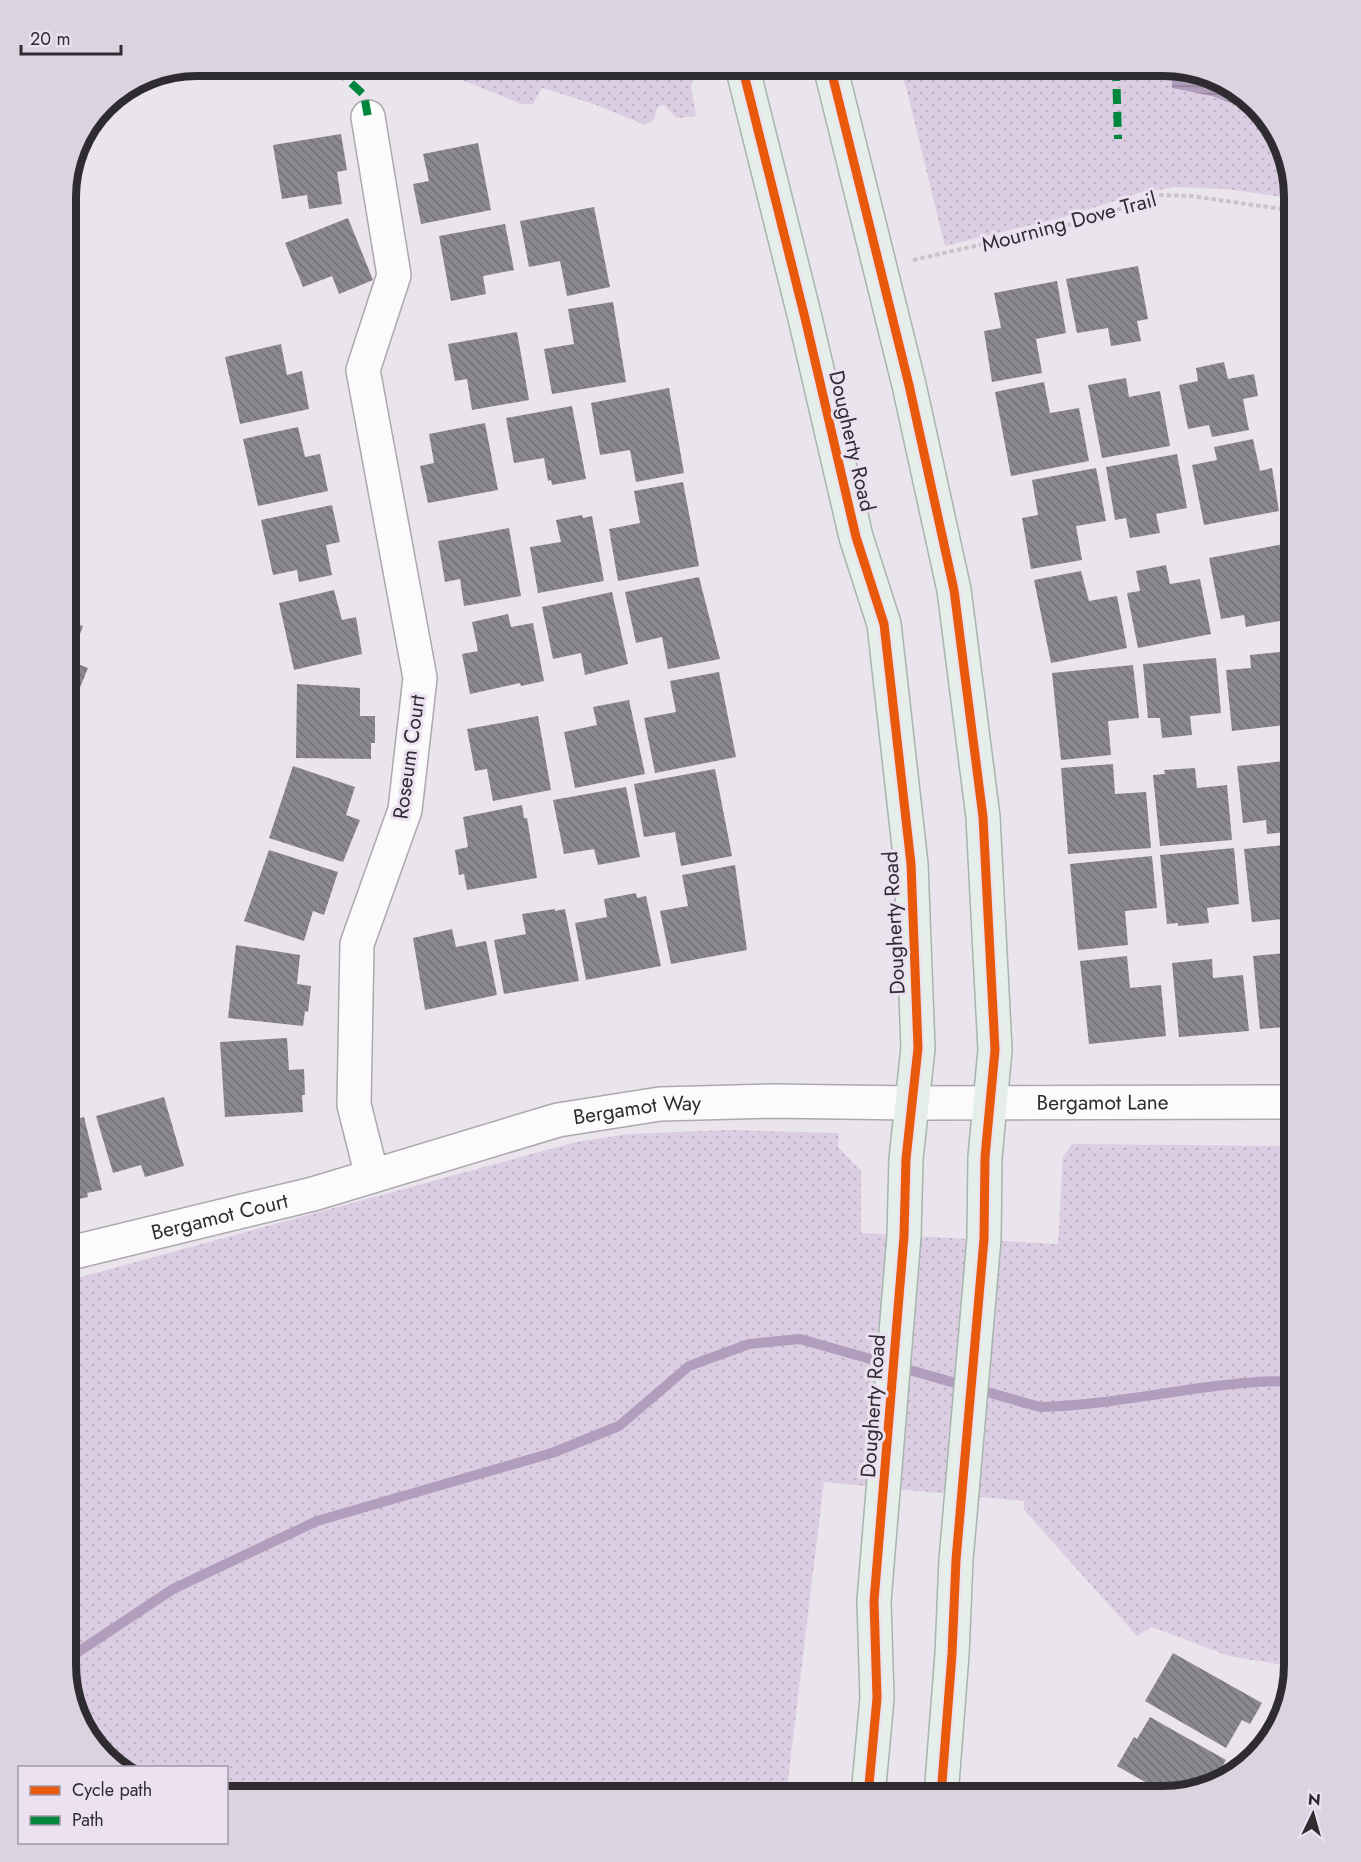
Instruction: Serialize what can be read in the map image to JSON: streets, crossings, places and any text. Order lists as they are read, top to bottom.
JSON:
{
  "streets": {
    "main road": ["Dougherty Road"],
    "street": [
      "Roseum Court",
      "Bergamot Lane",
      "Bergamot Way",
      "Bergamot Court"
    ],
    "path": ["Mourning Dove Trail"]
  },
  "crossings": [
    ["Dougherty Road", "Bergamot Lane"],
    ["Dougherty Road", "Bergamot Way"],
    ["Roseum Court", "Bergamot Way"],
    ["Roseum Court", "Bergamot Court"],
    ["Bergamot Lane", "Bergamot Way"],
    ["Bergamot Way", "Bergamot Court"]
  ],
  "legend": ["Cycle path", "Path"],
  "scale_bar": "20 m",
  "north": "top"
}
